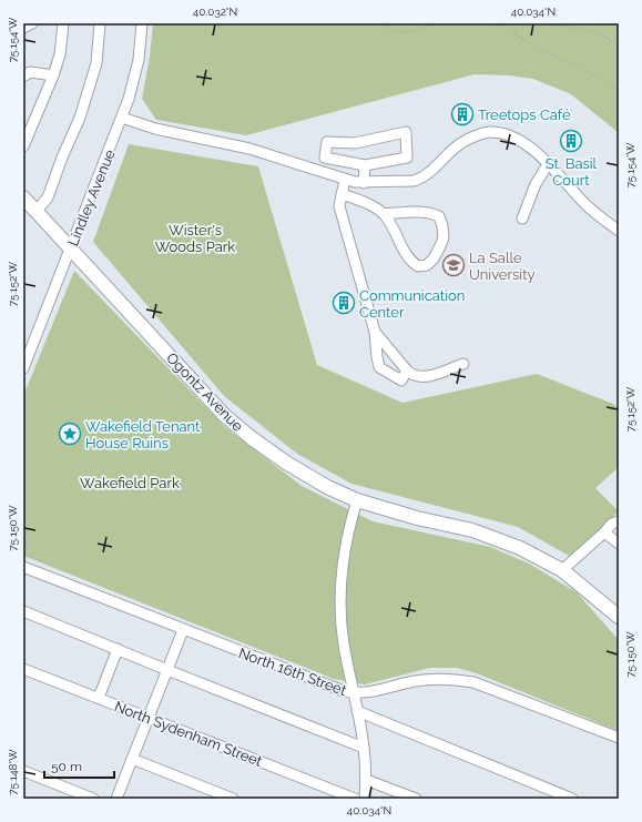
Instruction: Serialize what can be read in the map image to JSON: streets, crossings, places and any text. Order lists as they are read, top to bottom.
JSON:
{
  "streets": {
    "main road": ["Ogontz Avenue"],
    "street": ["Lindley Avenue", "North 16th Street", "North Sydenham Street"]
  },
  "crossings": [
    ["Lindley Avenue", "Ogontz Avenue"]
  ],
  "parks": ["Wister's Woods Park", "Wakefield Park"],
  "places": {
    "building": ["Treetops Café", "St. Basil Court", "Communication Center"],
    "school or university": ["La Salle University"],
    "place": ["Wakefield Tenant House Ruins"]
  },
  "scale_bar": "50 m",
  "coordinates": [
    "40.032°N",
    "40.034°N",
    "75.154°W",
    "75.152°W",
    "75.150°W",
    "75.148°W"
  ]
}
